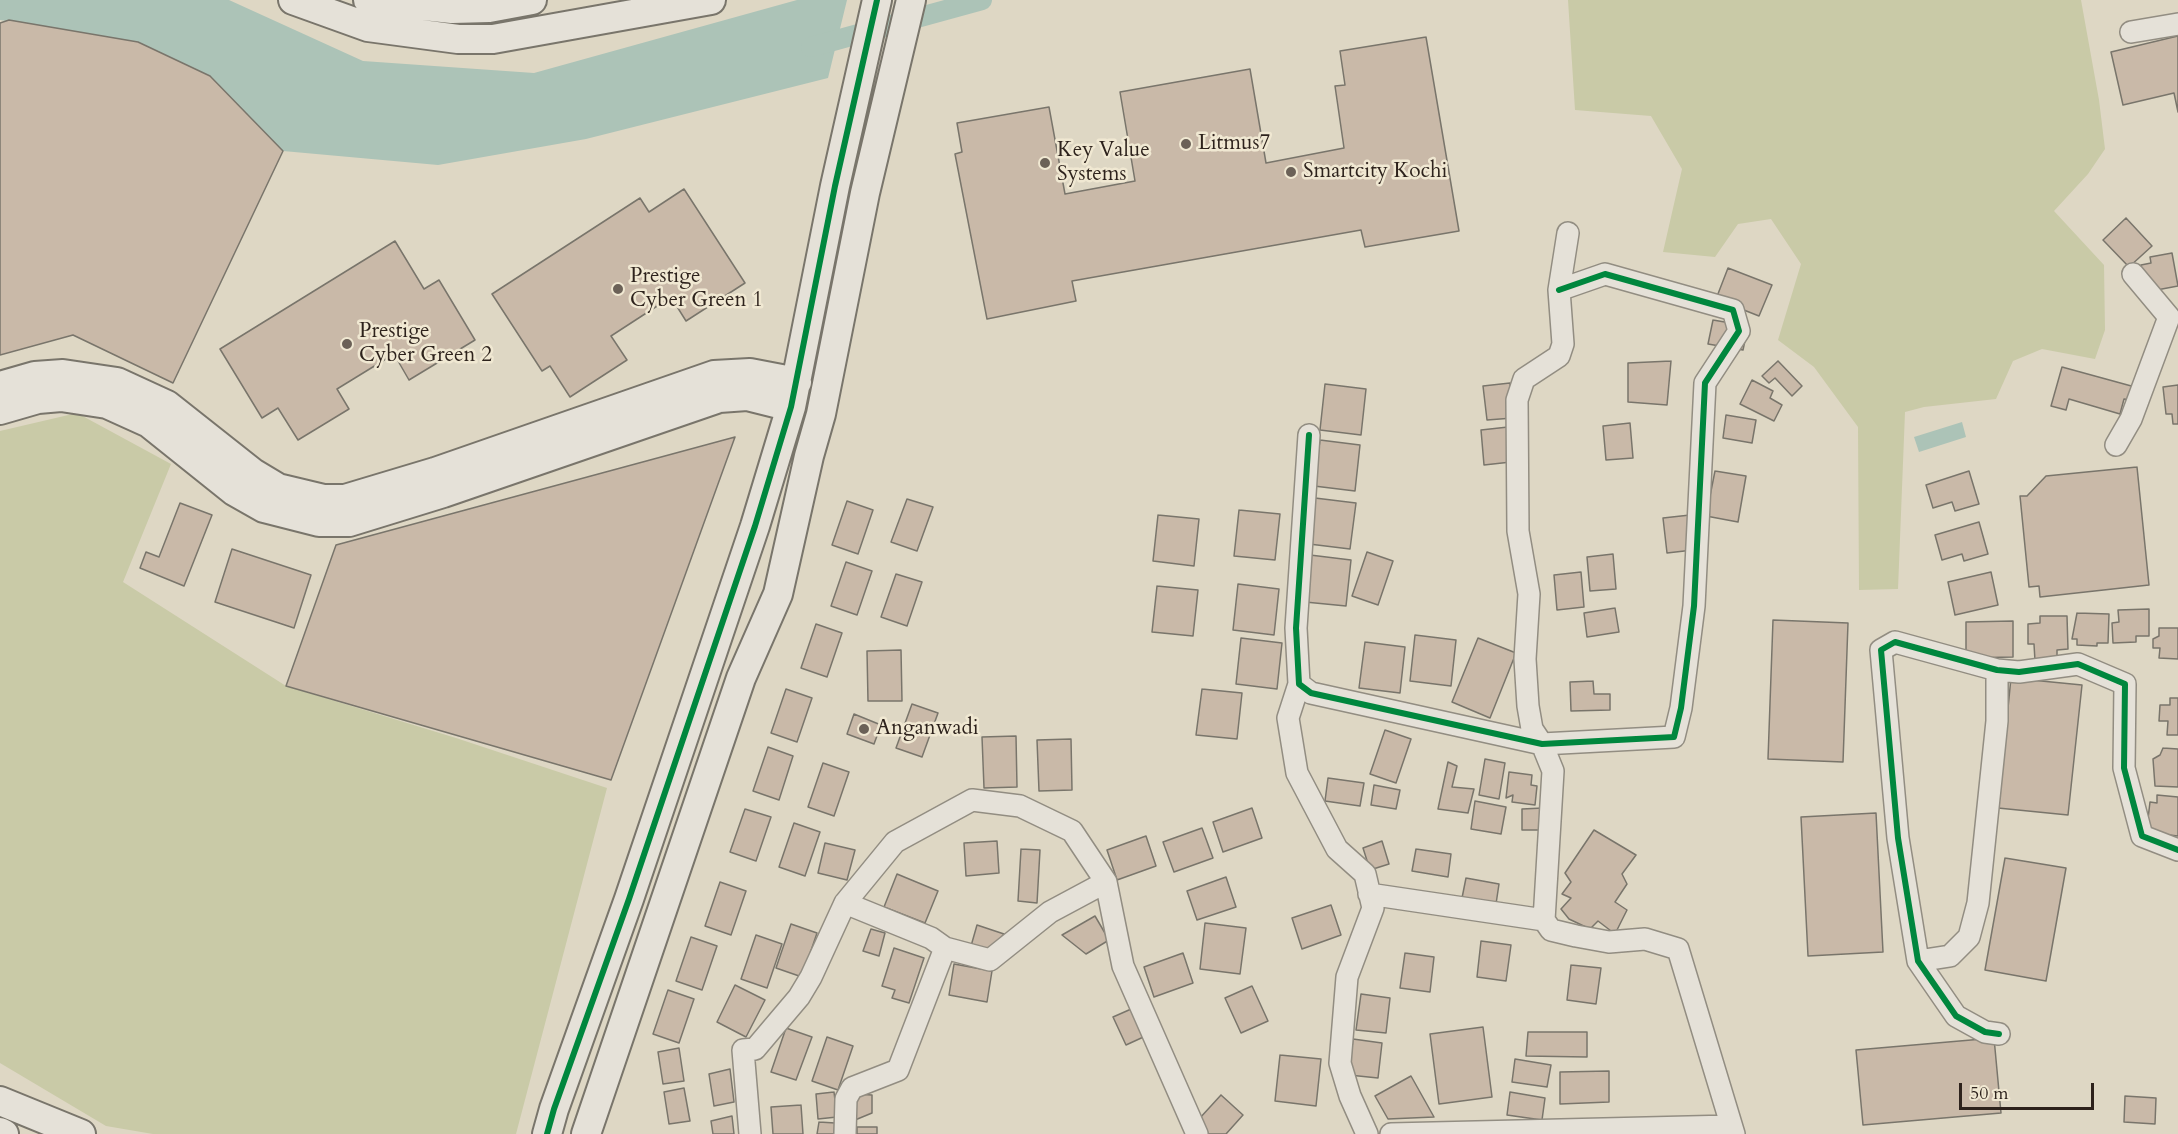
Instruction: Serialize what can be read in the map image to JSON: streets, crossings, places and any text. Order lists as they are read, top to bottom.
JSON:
{
  "places": [
    "Litmus7",
    "Key Value Systems",
    "Smartcity Kochi",
    "Prestige Cyber Green 1",
    "Prestige Cyber Green 2",
    "Anganwadi"
  ],
  "scale_bar": "50 m"
}
